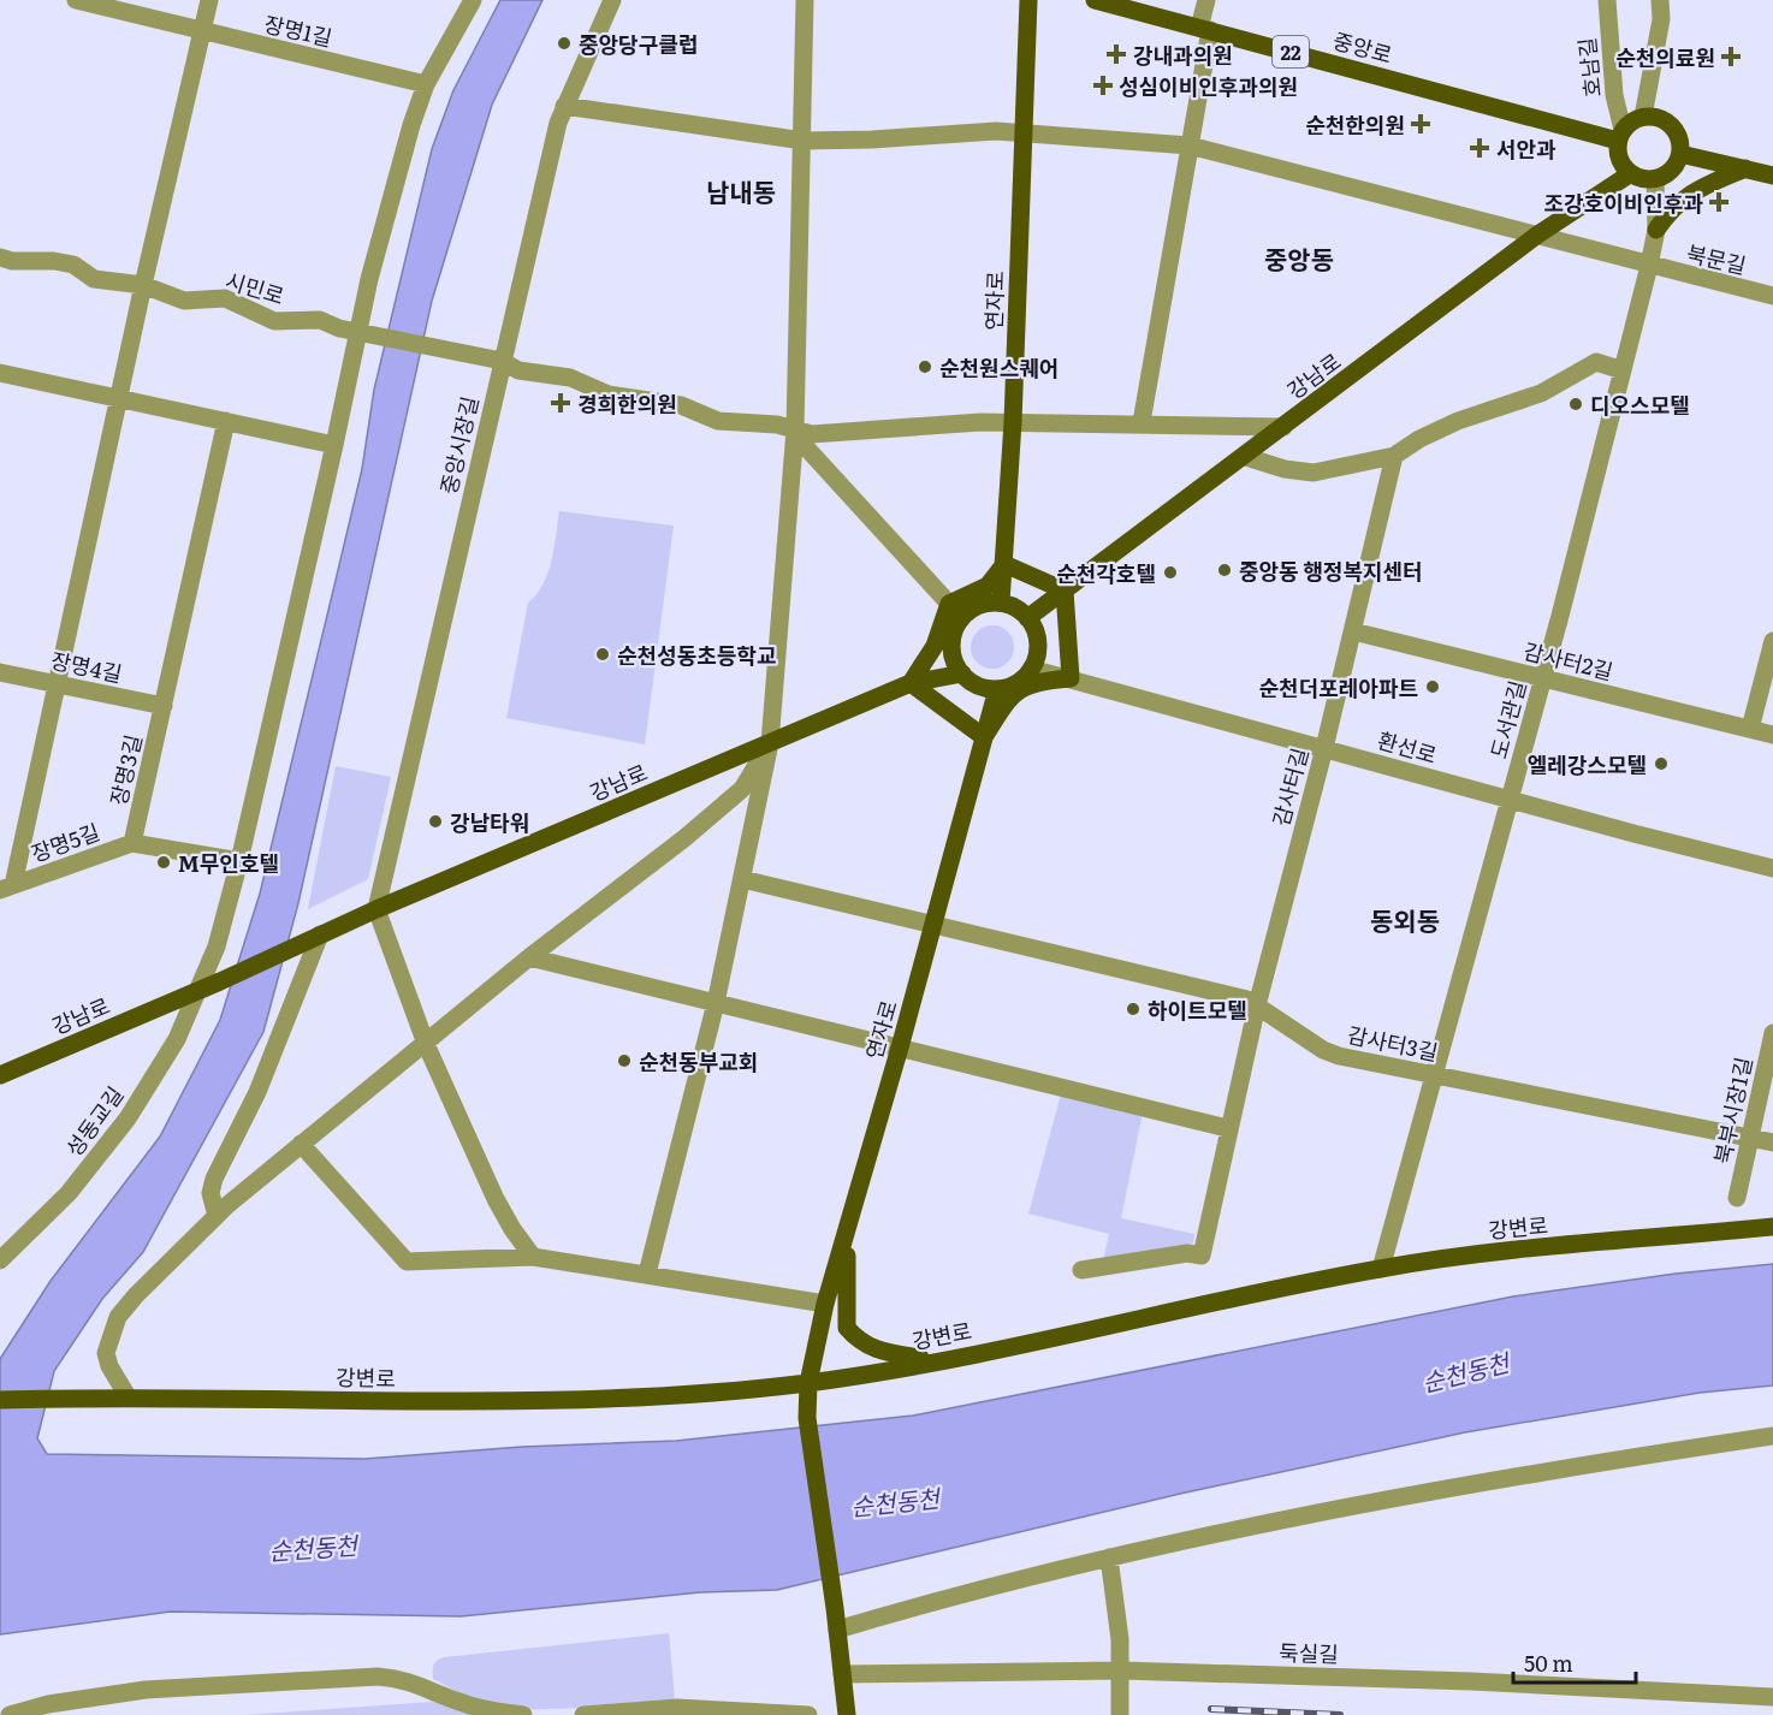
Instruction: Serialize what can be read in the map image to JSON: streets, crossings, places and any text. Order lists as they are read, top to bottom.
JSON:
{
  "streets": {
    "main road": [
      "중앙로",
      "22",
      "연자로",
      "강남로",
      "강변로"
    ],
    "street": [
      "장명1길",
      "호남길",
      "북문길",
      "시민로",
      "중앙시장길",
      "감사터2길",
      "장명4길",
      "도서관길",
      "환선로",
      "장명3길",
      "감사터길",
      "장명5길",
      "감사터3길",
      "북부시장1길",
      "성동교길",
      "둑실길"
    ]
  },
  "crossings": [
    ["장명1길", "성동교길"],
    ["중앙로", "호남길"],
    ["중앙로", "강남로"],
    ["중앙로", "도서관길"],
    ["호남길", "강남로"],
    ["호남길", "도서관길"],
    ["북문길", "연자로"],
    ["북문길", "강남로"],
    ["북문길", "중앙시장길"],
    ["북문길", "도서관길"],
    ["시민로", "연자로"],
    ["시민로", "강남로"],
    ["시민로", "중앙시장길"],
    ["시민로", "성동교길"],
    ["연자로", "강남로"],
    ["연자로", "환선로"],
    ["연자로", "감사터3길"],
    ["연자로", "강변로"],
    ["연자로", "둑실길"],
    ["강남로", "중앙시장길"],
    ["강남로", "도서관길"],
    ["강남로", "환선로"],
    ["강남로", "성동교길"],
    ["감사터2길", "도서관길"],
    ["감사터2길", "감사터길"],
    ["장명4길", "장명3길"],
    ["도서관길", "환선로"],
    ["도서관길", "감사터3길"],
    ["도서관길", "강변로"],
    ["환선로", "감사터길"],
    ["장명3길", "장명5길"],
    ["감사터길", "감사터3길"],
    ["감사터3길", "북부시장1길"]
  ],
  "districts": ["남내동", "중앙동", "동외동"],
  "water": ["순천동천"],
  "places": {
    "other": [
      "중앙당구클럽",
      "순천원스퀘어",
      "디오스모텔",
      "중앙동 행정복지센터",
      "순천각호텔",
      "순천성동초등학교",
      "순천더포레아파트",
      "엘레강스모텔",
      "강남타워",
      "M무인호텔",
      "하이트모텔",
      "순천동부교회"
    ],
    "health": [
      "강내과의원",
      "순천의료원",
      "성심이비인후과의원",
      "순천한의원",
      "서안과",
      "조강호이비인후과",
      "경희한의원"
    ]
  },
  "scale_bar": "50 m"
}
